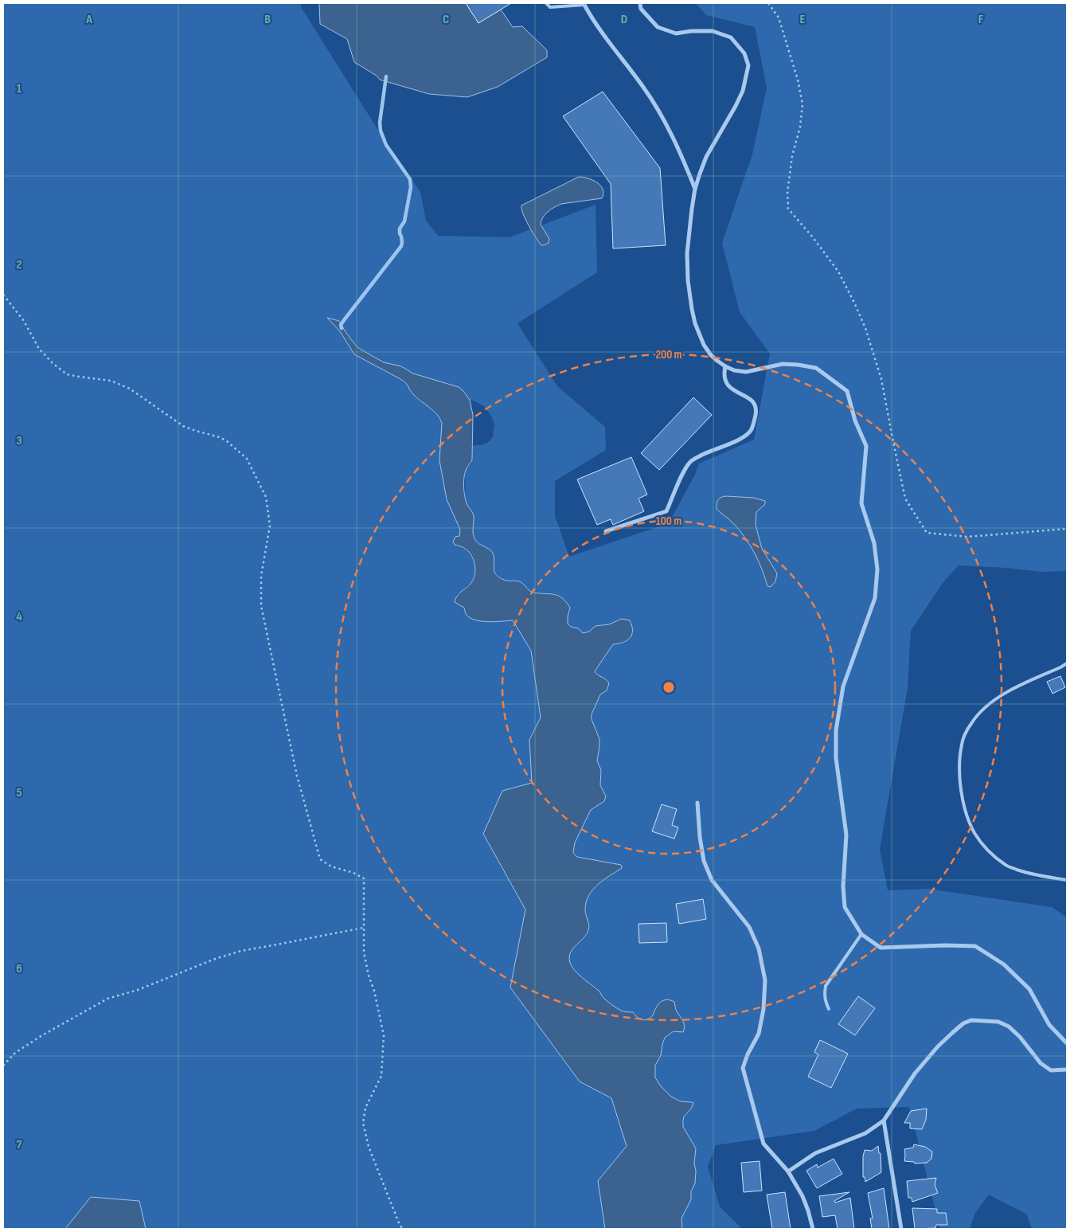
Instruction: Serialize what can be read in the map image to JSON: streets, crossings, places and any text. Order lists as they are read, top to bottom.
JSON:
{
  "grid": {
    "columns": [
      "A",
      "B",
      "C",
      "D",
      "E",
      "F"
    ],
    "rows": [
      "1",
      "2",
      "3",
      "4",
      "5",
      "6",
      "7"
    ]
  },
  "rings": ["200 m", "100 m"]
}
